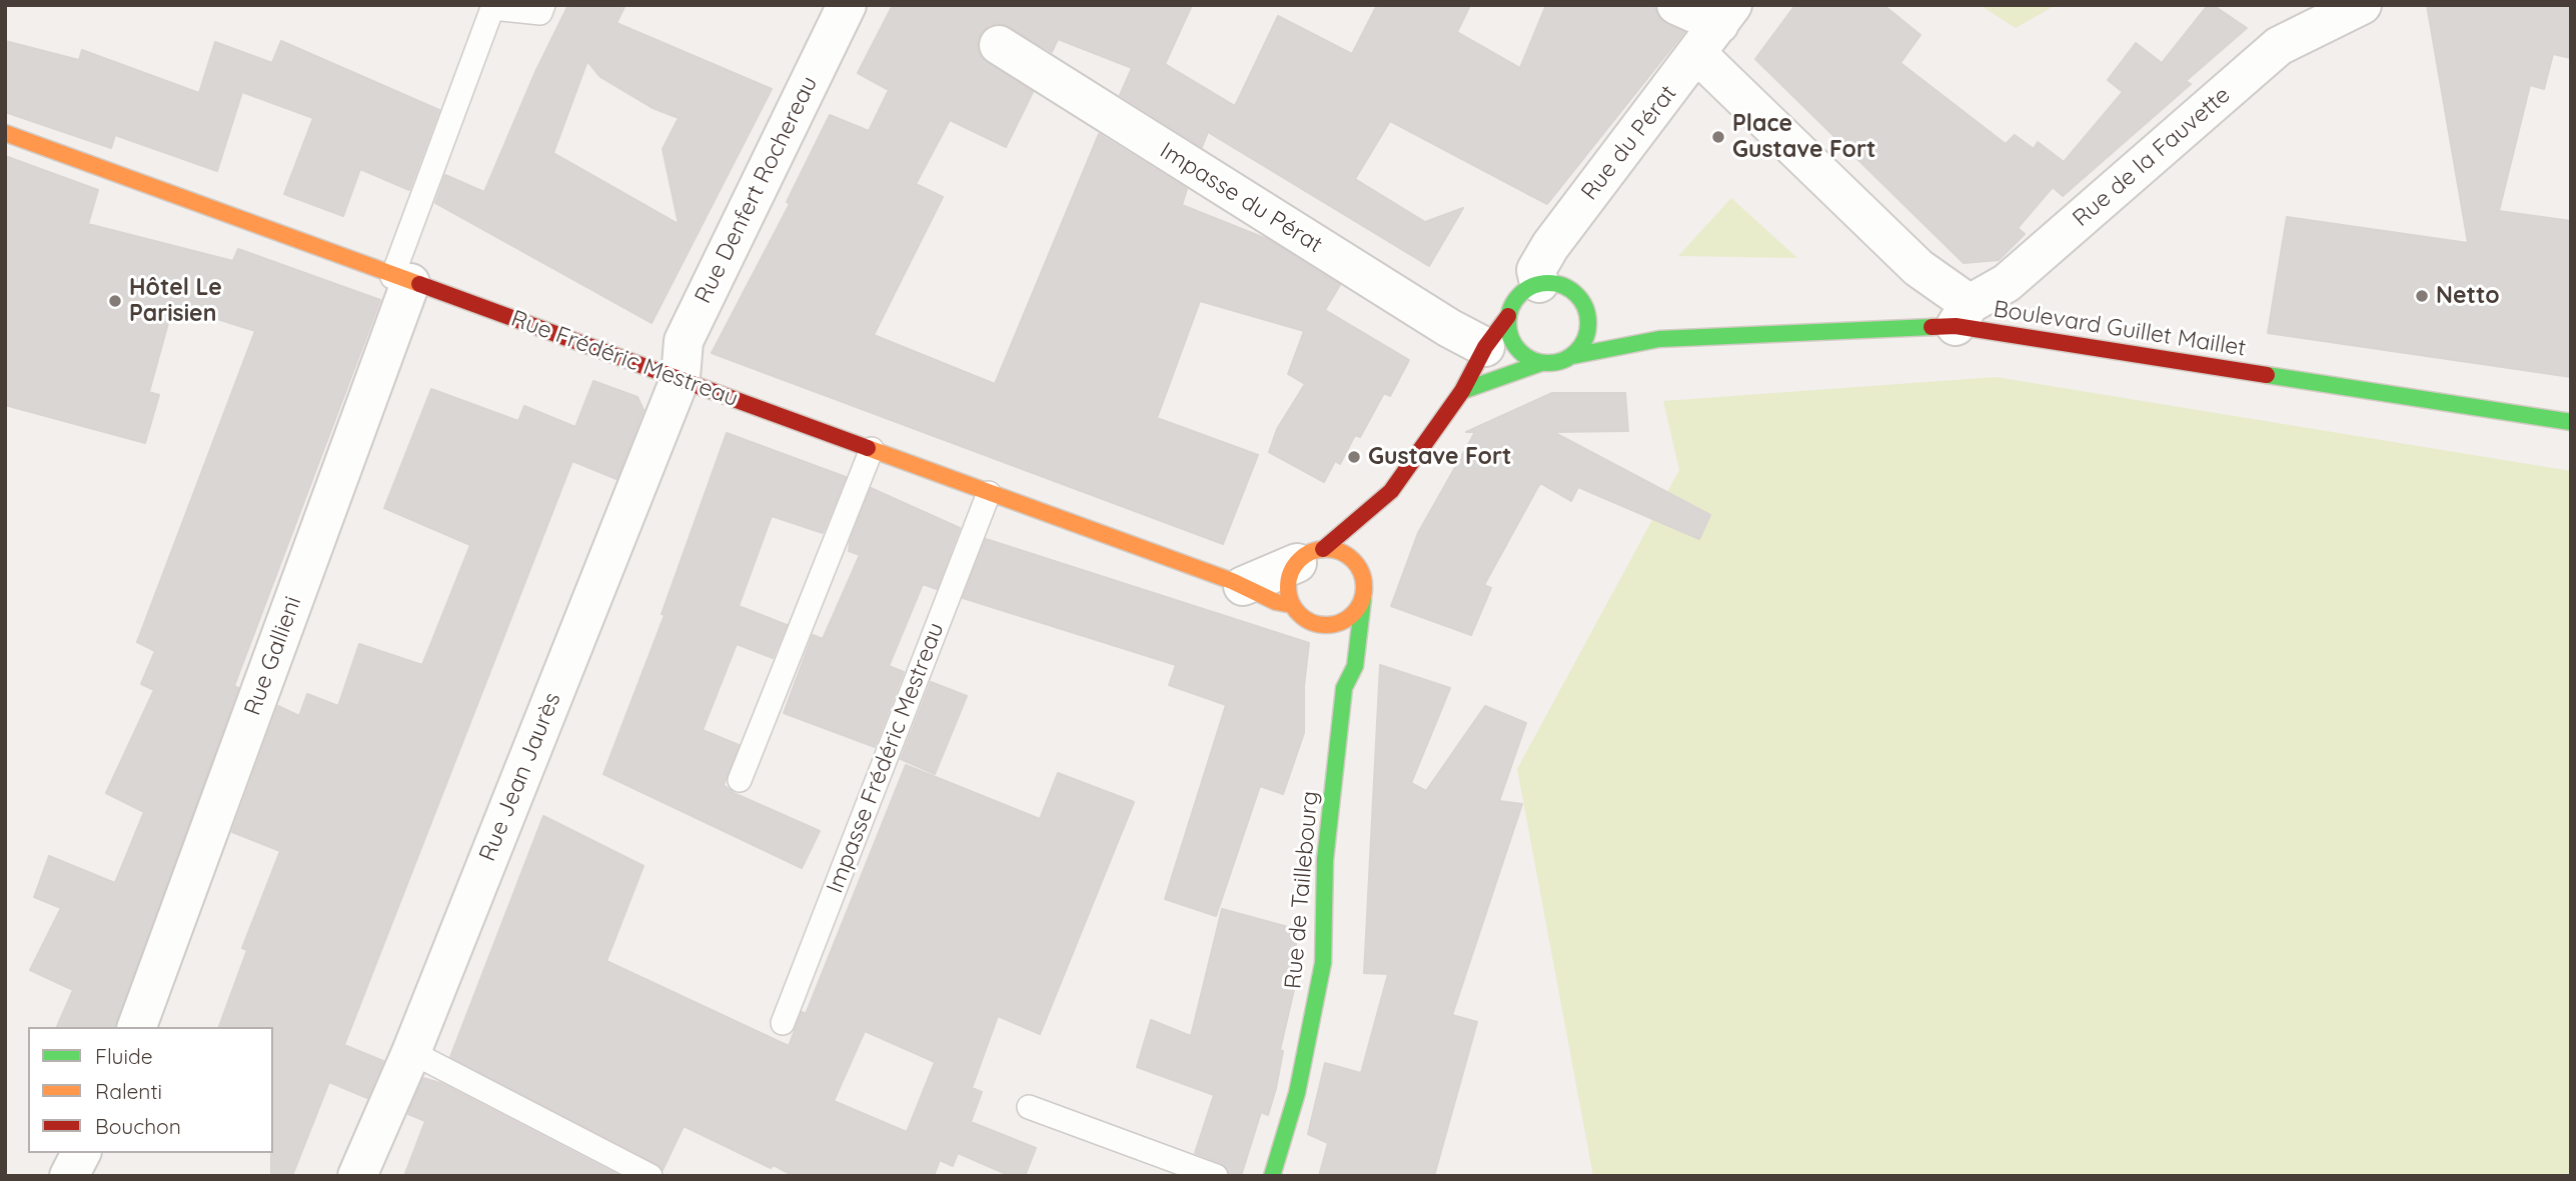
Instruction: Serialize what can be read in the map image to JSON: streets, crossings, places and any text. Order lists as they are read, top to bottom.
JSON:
{
  "streets": {
    "street": [
      "Rue du Pérat",
      "Rue de la Fauvette",
      "Rue Denfert Rochereau",
      "Impasse du Pérat",
      "Boulevard Guillet Maillet",
      "Rue Frédéric Mestreau",
      "Rue Gallieni",
      "Rue Jean Jaurès",
      "Rue de Taillebourg"
    ],
    "lane": ["Impasse Frédéric Mestreau"]
  },
  "crossings": [
    ["Rue du Pérat", "Boulevard Guillet Maillet"],
    ["Rue de la Fauvette", "Boulevard Guillet Maillet"],
    ["Rue Denfert Rochereau", "Rue Frédéric Mestreau"],
    ["Rue Denfert Rochereau", "Rue Jean Jaurès"],
    ["Rue Frédéric Mestreau", "Rue Gallieni"],
    ["Rue Frédéric Mestreau", "Impasse Frédéric Mestreau"],
    ["Rue Frédéric Mestreau", "Rue Jean Jaurès"],
    ["Rue Frédéric Mestreau", "Rue de Taillebourg"]
  ],
  "places": [
    "Place Gustave Fort",
    "Netto",
    "Hôtel Le Parisien",
    "Gustave Fort"
  ],
  "legend": ["Fluide", "Ralenti", "Bouchon"]
}
